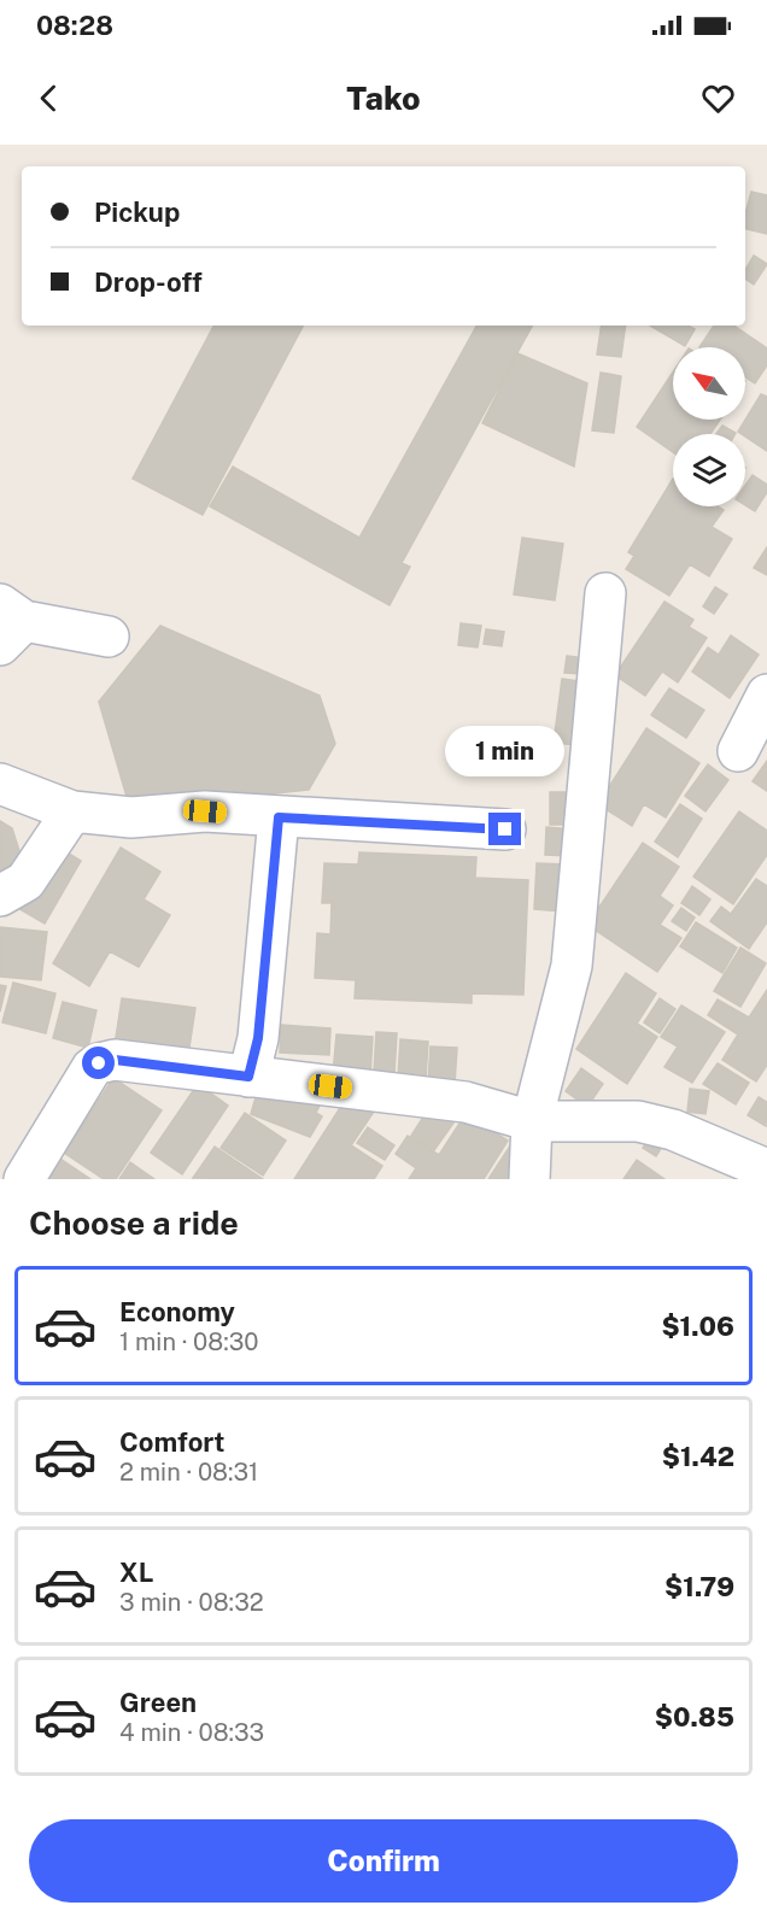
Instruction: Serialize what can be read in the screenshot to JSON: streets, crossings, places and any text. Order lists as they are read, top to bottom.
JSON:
{
  "north": "top left",
  "page": {
    "status": "08:28",
    "header": "Tako",
    "banner": ["Pickup", "Drop-off"],
    "bubble": "1 min",
    "heading": "Choose a ride",
    "list": [
      {
        "name": "Economy",
        "note": "1 min · 08:30",
        "value": "$1.06"
      },
      {
        "name": "Comfort",
        "note": "2 min · 08:31",
        "value": "$1.42"
      },
      {
        "name": "XL",
        "note": "3 min · 08:32",
        "value": "$1.79"
      },
      {
        "name": "Green",
        "note": "4 min · 08:33",
        "value": "$0.85"
      }
    ],
    "buttons": "Confirm"
  }
}
